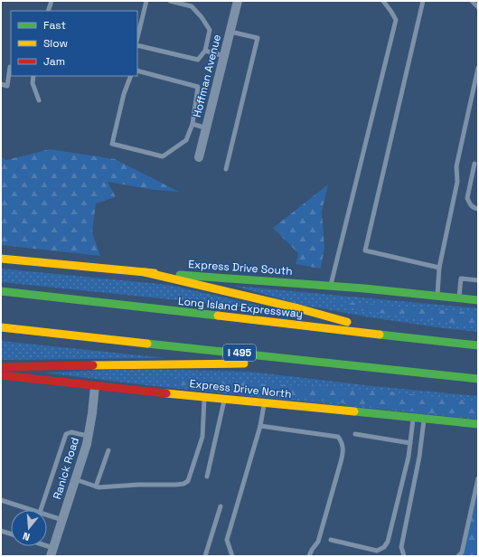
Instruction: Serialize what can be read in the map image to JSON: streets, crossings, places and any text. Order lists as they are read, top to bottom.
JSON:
{
  "streets": {
    "main road": [
      "Express Drive South",
      "Long Island Expressway",
      "I 495",
      "Express Drive North"
    ],
    "street": ["Hoffman Avenue", "Ranick Road"]
  },
  "crossings": [
    ["Express Drive North", "Ranick Road"]
  ],
  "legend": ["Fast", "Slow", "Jam"],
  "north": "bottom"
}
